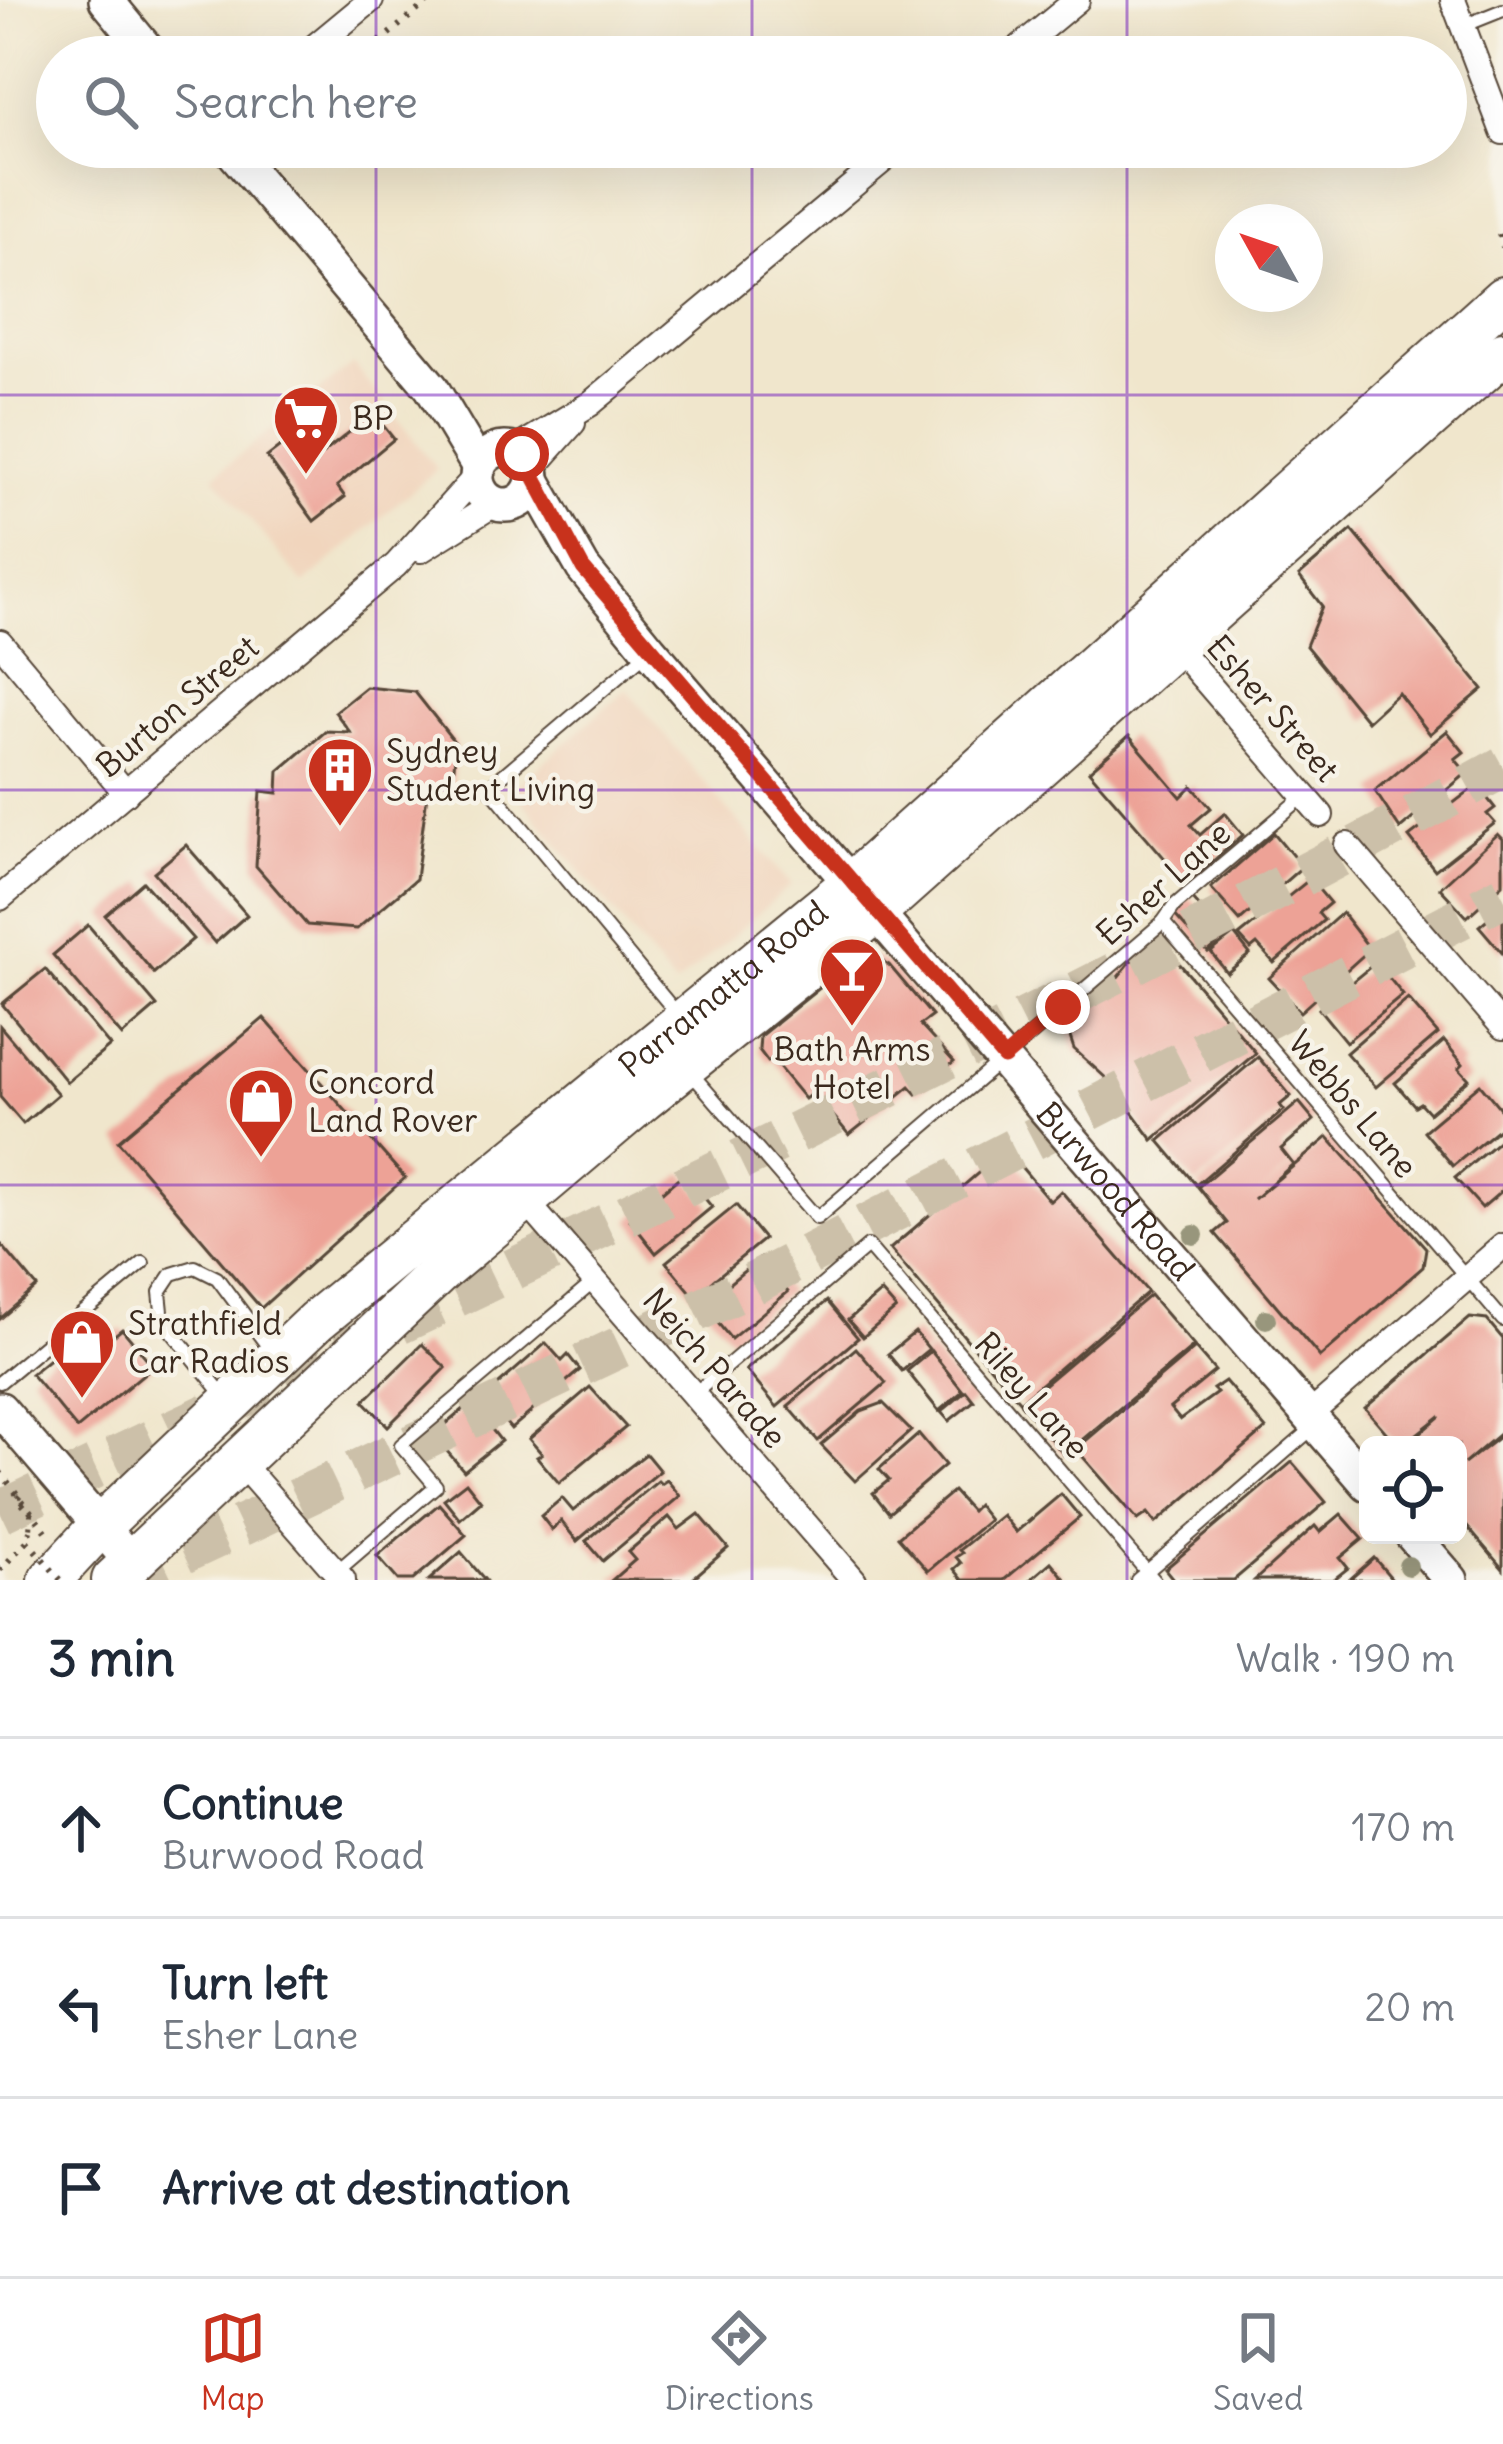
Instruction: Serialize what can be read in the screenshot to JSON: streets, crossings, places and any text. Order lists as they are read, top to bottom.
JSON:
{
  "streets": {
    "highway": ["Parramatta Road"],
    "street": [
      "Burton Street",
      "Esher Street",
      "Burwood Road",
      "Neich Parade"
    ],
    "lane": ["Esher Lane", "Webbs Lane", "Riley Lane"]
  },
  "crossings": [
    ["Burton Street", "Burwood Road"],
    ["Esher Street", "Esher Lane"],
    ["Esher Street", "Parramatta Road"],
    ["Esher Lane", "Parramatta Road"],
    ["Esher Lane", "Webbs Lane"],
    ["Esher Lane", "Burwood Road"],
    ["Parramatta Road", "Burwood Road"],
    ["Parramatta Road", "Neich Parade"],
    ["Neich Parade", "Riley Lane"]
  ],
  "places": {
    "supermarket": ["BP"],
    "building": ["Sydney Student Living"],
    "bar": ["Bath Arms Hotel"],
    "shop": ["Concord Land Rover", "Strathfield Car Radios"]
  },
  "north": "top left",
  "page": {
    "search": "Search here",
    "heading": ["3 min", "Walk · 190 m"],
    "list": [
      ["Continue", "Burwood Road", "170 m"],
      ["Turn left", "Esher Lane", "20 m"],
      "Arrive at destination"
    ],
    "nav": ["Map", "Directions", "Saved"]
  }
}
